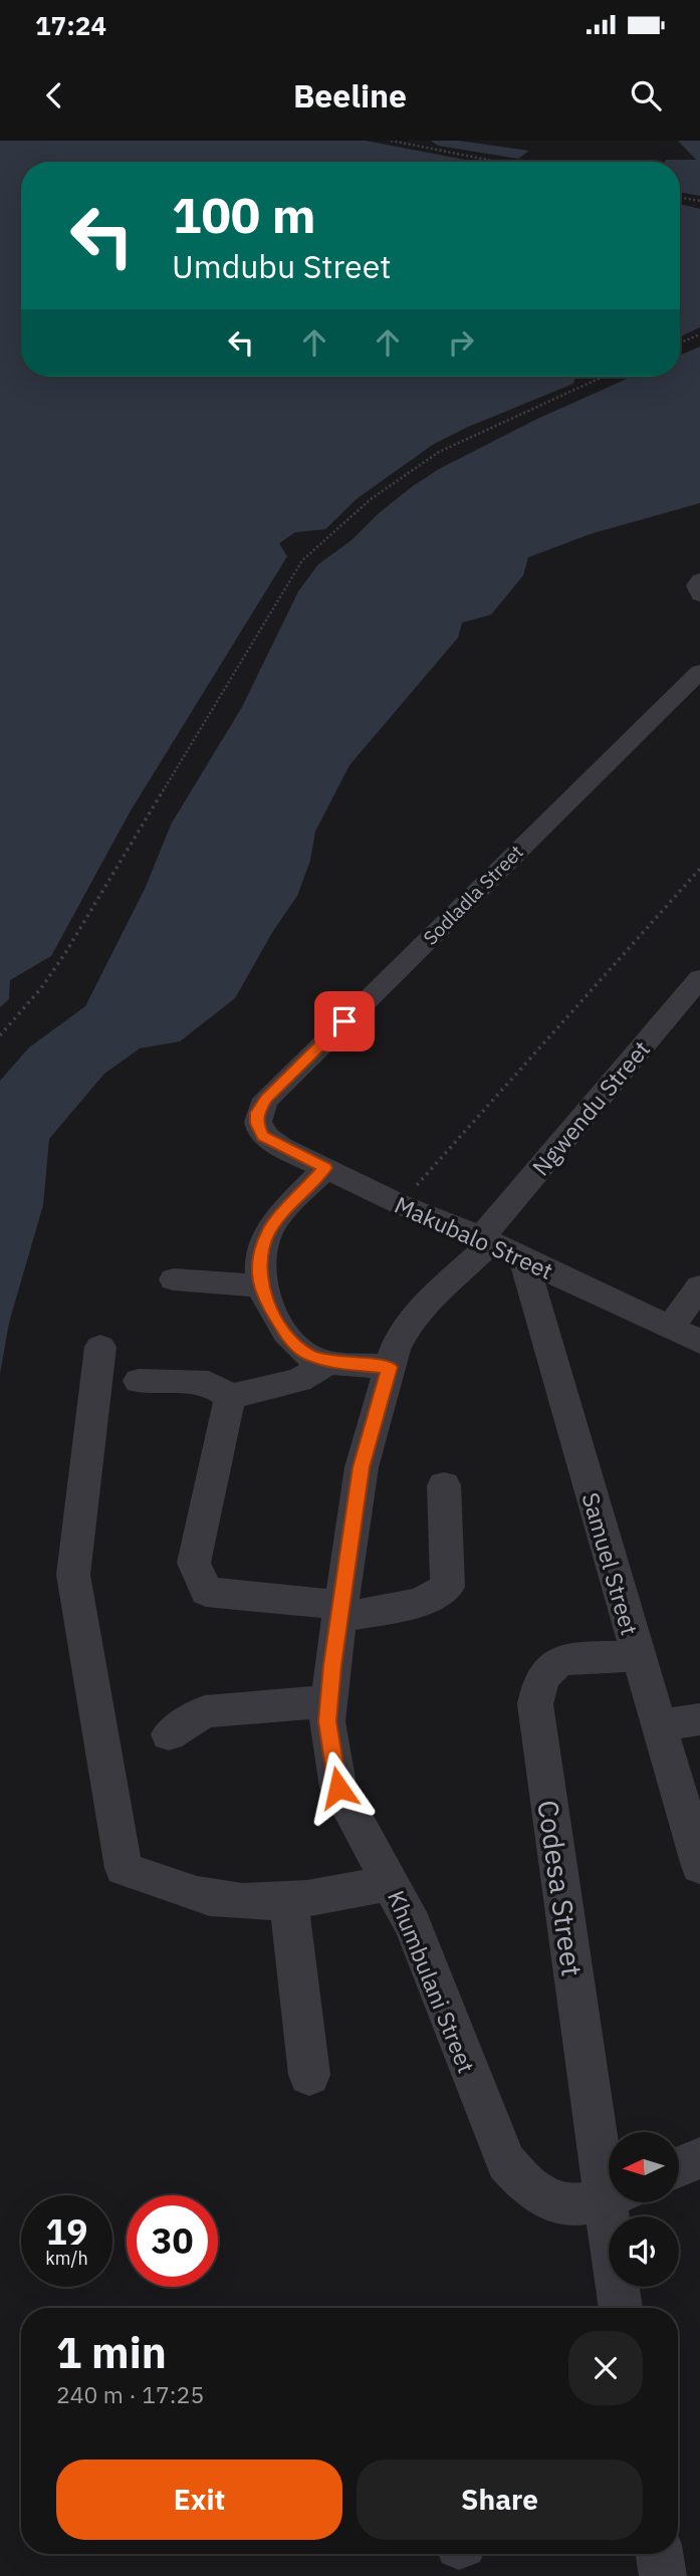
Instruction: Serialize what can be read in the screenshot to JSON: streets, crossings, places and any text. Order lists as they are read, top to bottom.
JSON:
{
  "streets": {
    "street": [
      "Sodladla Street",
      "Ngwendu Street",
      "Makubalo Street",
      "Samuel Street",
      "Codesa Street",
      "Khumbulani Street"
    ]
  },
  "crossings": [
    ["Sodladla Street", "Makubalo Street"],
    ["Ngwendu Street", "Makubalo Street"],
    ["Ngwendu Street", "Khumbulani Street"],
    ["Makubalo Street", "Samuel Street"],
    ["Makubalo Street", "Khumbulani Street"],
    ["Samuel Street", "Codesa Street"]
  ],
  "north": "left",
  "page": {
    "status": "17:24",
    "header": "Beeline",
    "turn": ["100 m", "Umdubu Street"],
    "speed": "19 km/h",
    "limit": "30",
    "heading": ["1 min", "240 m · 17:25"],
    "buttons": ["Exit", "Share"]
  }
}
